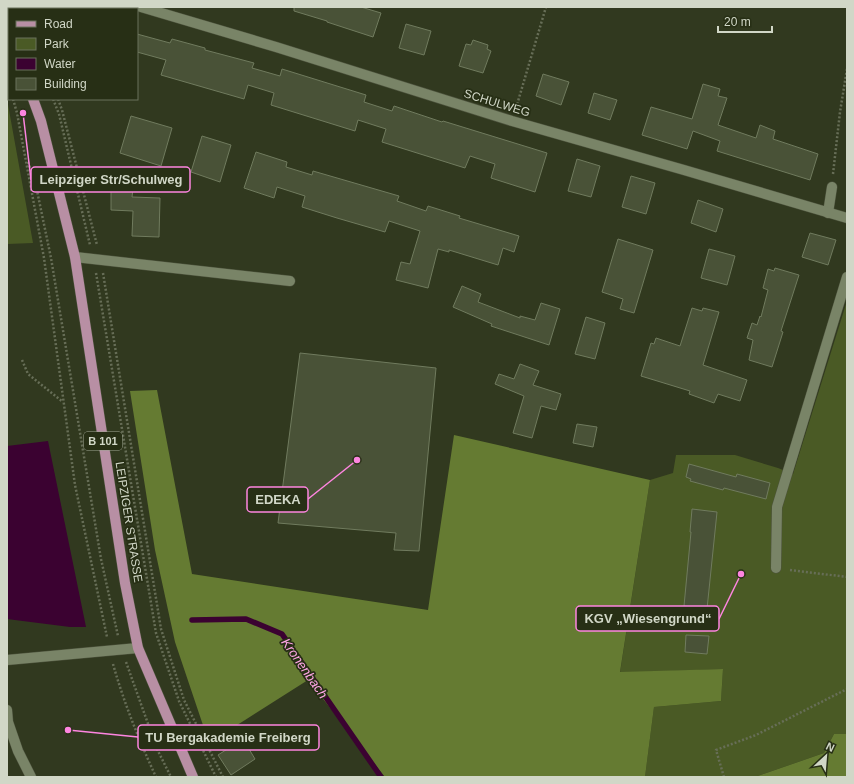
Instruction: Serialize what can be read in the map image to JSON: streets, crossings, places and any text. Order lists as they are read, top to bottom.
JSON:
{
  "streets": {
    "main road": ["B 101", "LEIPZIGER STRASSE"],
    "street": ["SCHULWEG"]
  },
  "water": ["Kronenbach"],
  "places": [
    "Leipziger Str/Schulweg",
    "EDEKA",
    "KGV „Wiesengrund“",
    "TU Bergakademie Freiberg"
  ],
  "legend": [
    "Road",
    "Park",
    "Water",
    "Building"
  ],
  "scale_bar": "20 m",
  "north": "top right"
}
